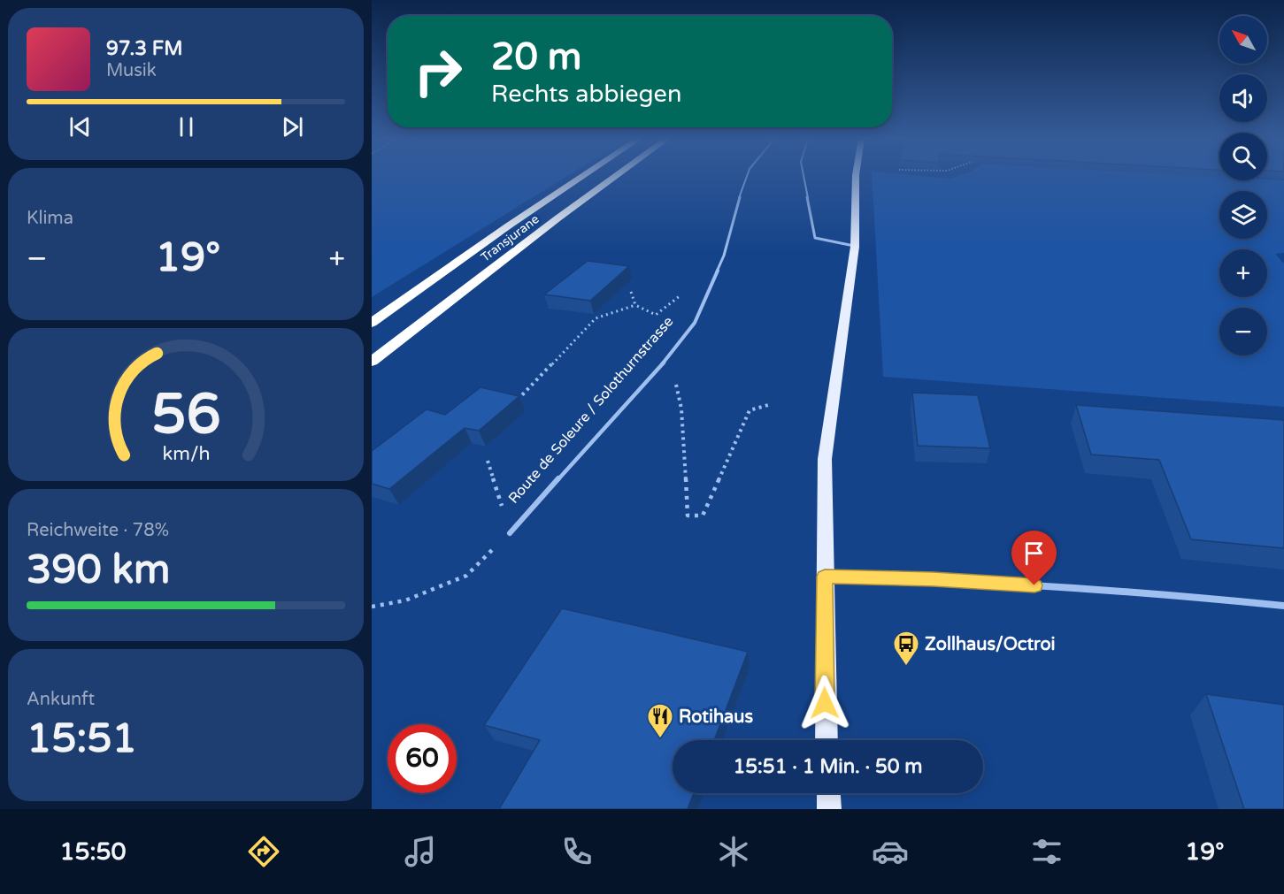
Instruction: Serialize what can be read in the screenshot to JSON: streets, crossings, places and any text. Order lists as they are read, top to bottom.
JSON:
{
  "streets": {
    "highway": ["Transjurane"],
    "lane": ["Route de Soleure / Solothurnstrasse"]
  },
  "places": {
    "bus stop": ["Zollhaus/Octroi"],
    "restaurant": ["Rotihaus"]
  },
  "north": "top left",
  "page": {
    "map_buttons": ["+", "−"],
    "turn": ["20 m", "Rechts abbiegen"],
    "song": ["97.3 FM", "Musik"],
    "tile": [
      "Klima",
      ["Reichweite · 78%", "390 km"],
      ["Ankunft", "15:51"]
    ],
    "heat": ["−", "19°", "+"],
    "limit": "60",
    "trip": "15:51 · 1 Min. · 50 m",
    "tabs": ["15:50", "19°"],
    "gauge": ["56", "km/h"]
  }
}
